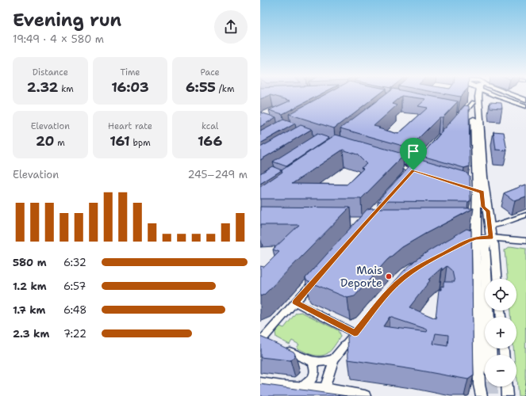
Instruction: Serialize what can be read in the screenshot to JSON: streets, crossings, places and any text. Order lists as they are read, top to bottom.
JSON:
{
  "places": ["Mais Deporte"],
  "page": {
    "heading": ["Evening run", "19:49 · 4 × 580 m"],
    "stats": [
      ["Distance", "2.32 km"],
      ["Time", "16:03"],
      ["Pace", "6:55 /km"],
      ["Elevation", "20 m"],
      ["Heart rate", "161 bpm"],
      ["kcal", "166"]
    ],
    "chart": ["Elevation", "245–249 m"],
    "list": [
      {
        "name": "580 m",
        "note": "6:32"
      },
      {
        "name": "1.2 km",
        "note": "6:57"
      },
      {
        "name": "1.7 km",
        "note": "6:48"
      },
      {
        "name": "2.3 km",
        "note": "7:22"
      }
    ],
    "map_buttons": ["+", "−"]
  }
}
